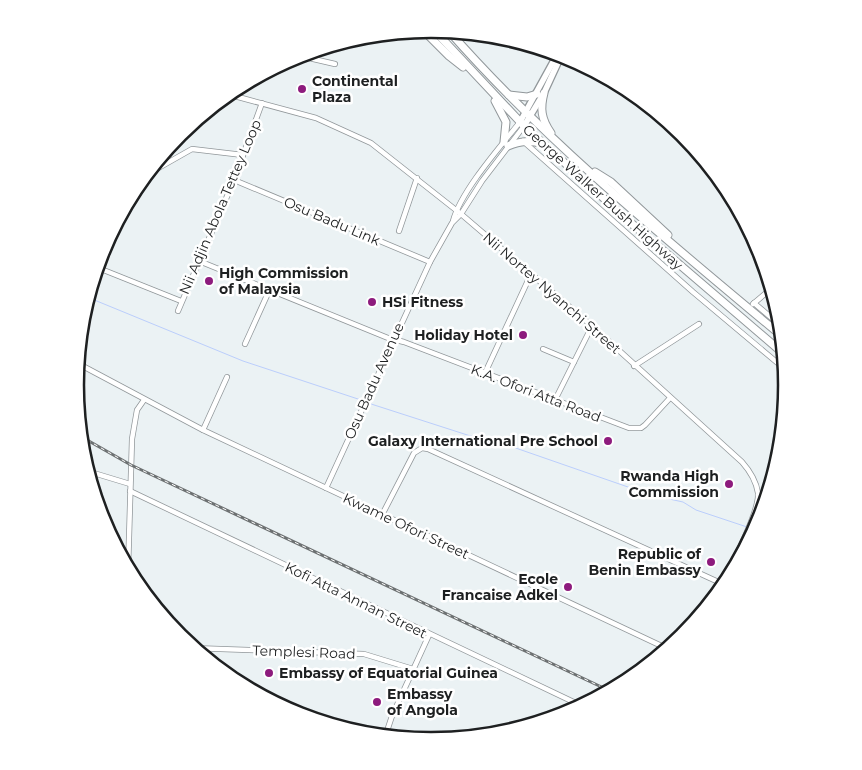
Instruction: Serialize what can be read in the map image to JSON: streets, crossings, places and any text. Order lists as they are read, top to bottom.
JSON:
{
  "streets": {
    "highway": ["George Walker Bush Highway"],
    "street": [
      "Nii Adjin Abola Tettey Loop",
      "Osu Badu Link",
      "Nii Nortey Nyanchi Street",
      "Osu Badu Avenue",
      "K.A. Ofori Atta Road",
      "Kwame Ofori Street",
      "Kofi Atta Annan Street",
      "Templesi Road"
    ]
  },
  "crossings": [
    ["George Walker Bush Highway", "Osu Badu Avenue"],
    ["Nii Adjin Abola Tettey Loop", "Osu Badu Link"],
    ["Nii Adjin Abola Tettey Loop", "Nii Nortey Nyanchi Street"],
    ["Nii Adjin Abola Tettey Loop", "K.A. Ofori Atta Road"],
    ["Osu Badu Link", "Osu Badu Avenue"],
    ["Nii Nortey Nyanchi Street", "Osu Badu Avenue"],
    ["Nii Nortey Nyanchi Street", "K.A. Ofori Atta Road"],
    ["Osu Badu Avenue", "K.A. Ofori Atta Road"],
    ["Osu Badu Avenue", "Kwame Ofori Street"]
  ],
  "places": [
    "Continental Plaza",
    "High Commission of Malaysia",
    "HSi Fitness",
    "Holiday Hotel",
    "Galaxy International Pre School",
    "Rwanda High Commission",
    "Republic of Benin Embassy",
    "Ecole Francaise Adkel",
    "Embassy of Equatorial Guinea",
    "Embassy of Angola"
  ]
}
